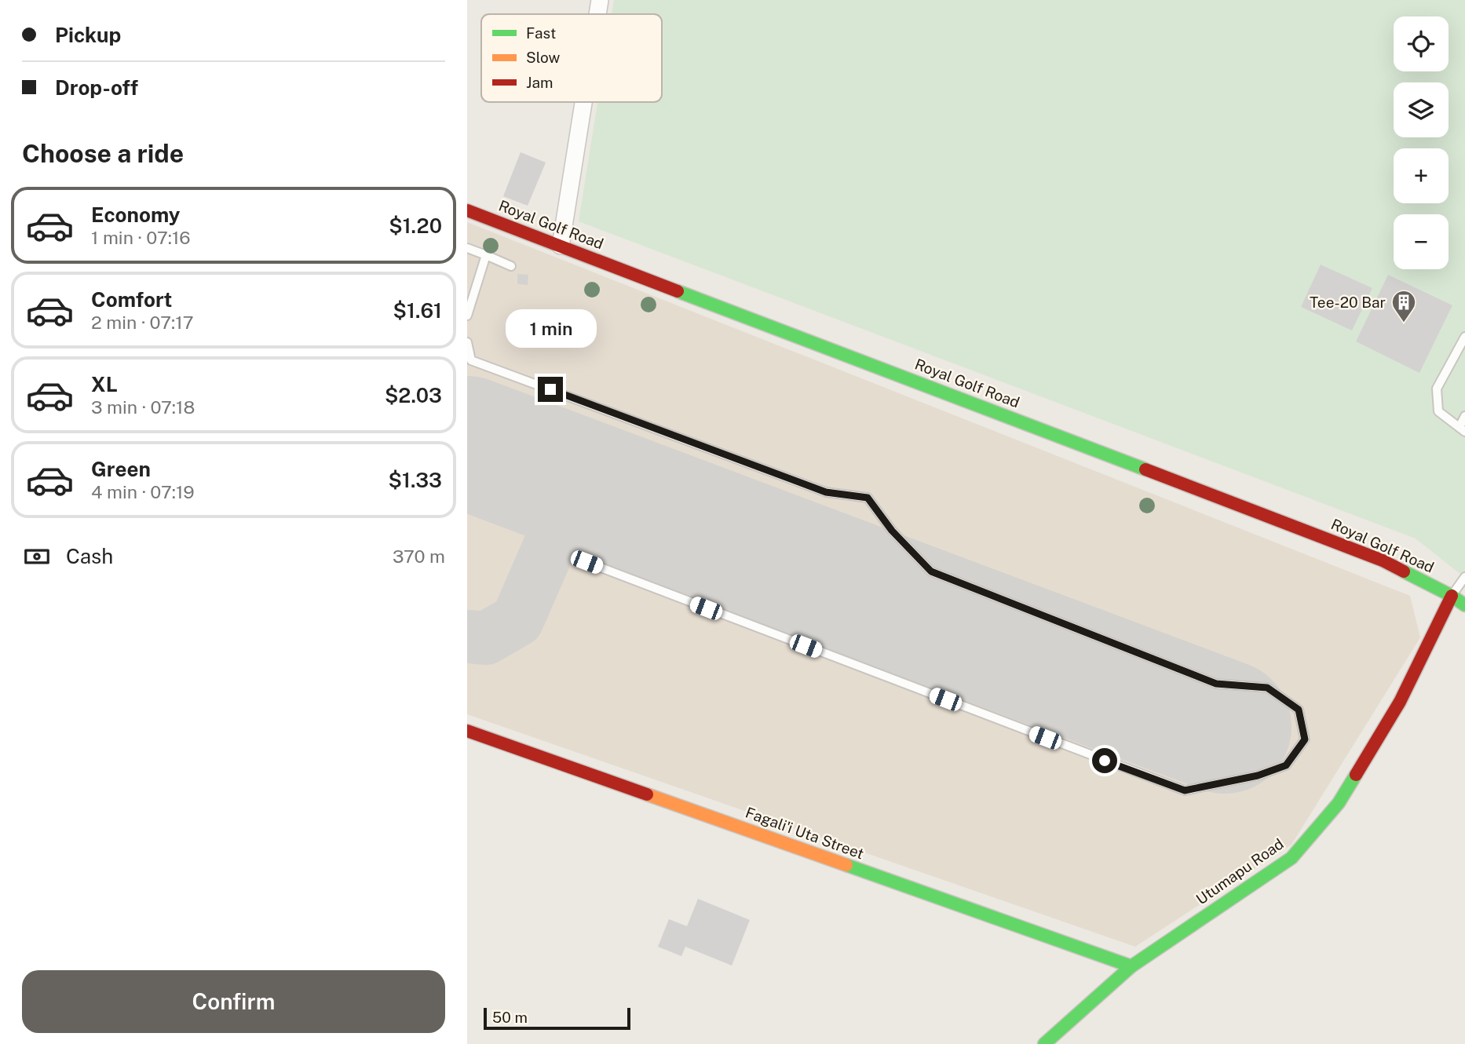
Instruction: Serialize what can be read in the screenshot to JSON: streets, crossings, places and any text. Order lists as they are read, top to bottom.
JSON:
{
  "streets": {
    "street": ["Royal Golf Road", "Fagali'i Uta Street", "Utumapu Road"]
  },
  "crossings": [
    ["Royal Golf Road", "Utumapu Road"],
    ["Fagali'i Uta Street", "Utumapu Road"]
  ],
  "places": {
    "building": ["Tee-20 Bar"]
  },
  "legend": ["Fast", "Slow", "Jam"],
  "scale_bar": "50 m",
  "page": {
    "banner": ["Pickup", "Drop-off"],
    "map_buttons": ["+", "−"],
    "heading": "Choose a ride",
    "list": [
      {
        "name": "Economy",
        "note": "1 min · 07:16",
        "value": "$1.20"
      },
      {
        "name": "Comfort",
        "note": "2 min · 07:17",
        "value": "$1.61"
      },
      {
        "name": "XL",
        "note": "3 min · 07:18",
        "value": "$2.03"
      },
      {
        "name": "Green",
        "note": "4 min · 07:19",
        "value": "$1.33"
      }
    ],
    "bubble": "1 min",
    "pay": ["Cash", "370 m"],
    "buttons": "Confirm",
    "scale": "50 m"
  }
}
